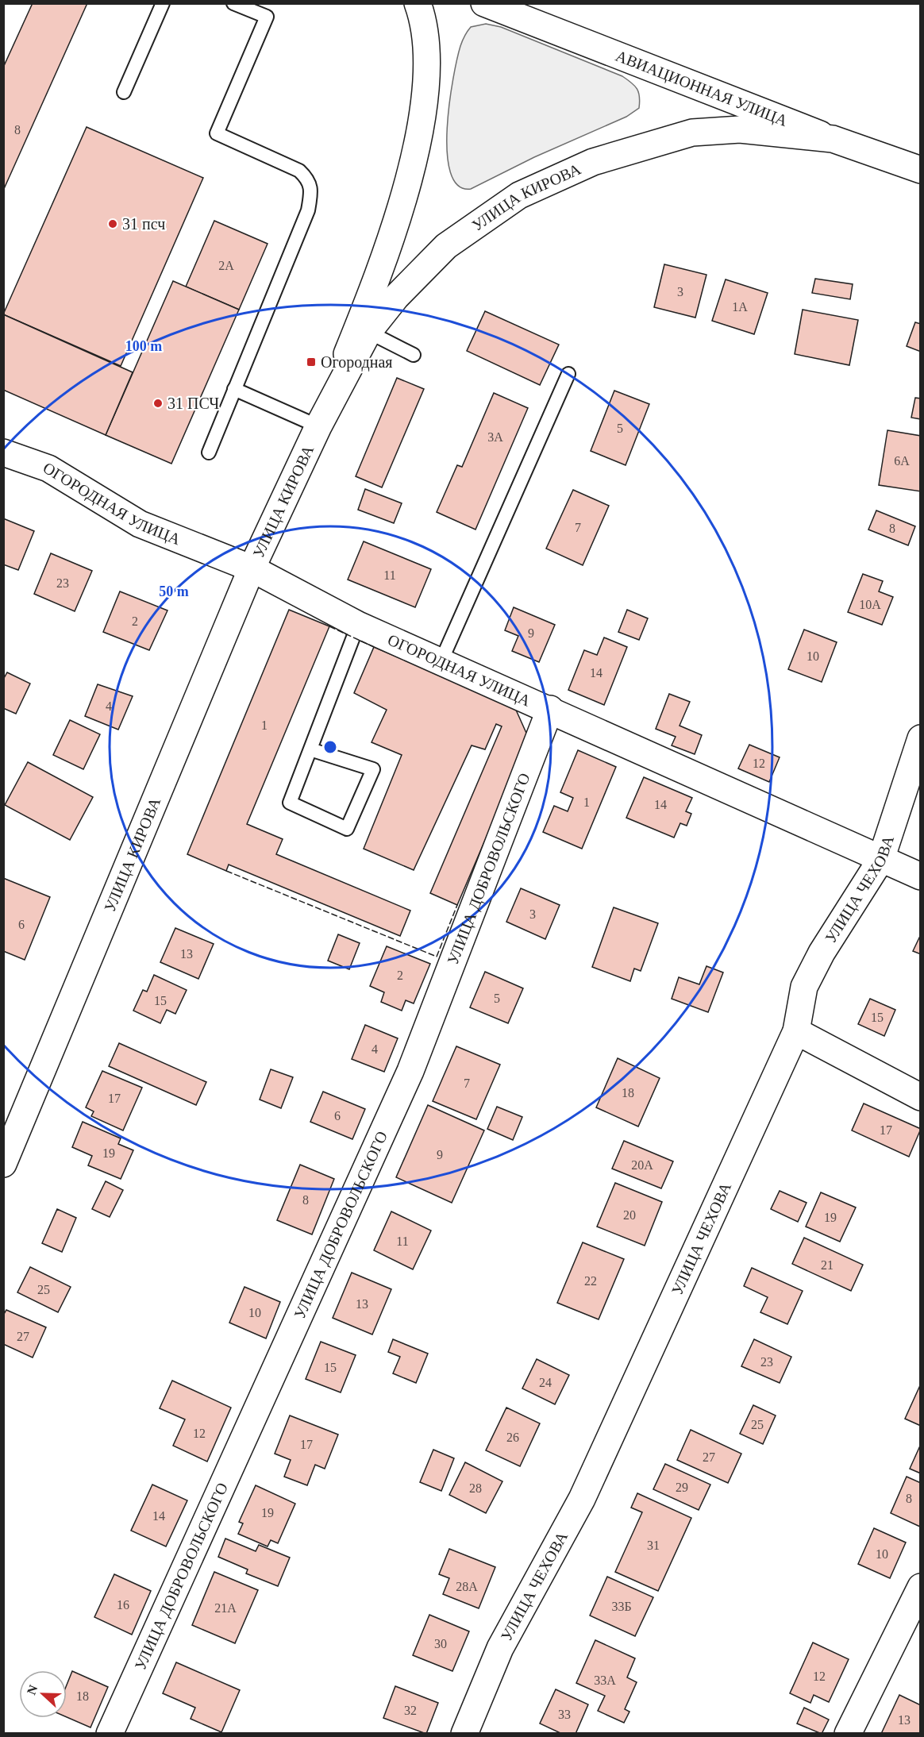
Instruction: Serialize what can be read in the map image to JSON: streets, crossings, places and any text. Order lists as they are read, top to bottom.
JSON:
{
  "streets": {
    "street": [
      "АВИАЦИОННАЯ УЛИЦА",
      "УЛИЦА КИРОВА",
      "ОГОРОДНАЯ УЛИЦА",
      "УЛИЦА ДОБРОВОЛЬСКОГО",
      "УЛИЦА ЧЕХОВА"
    ]
  },
  "crossings": [
    ["АВИАЦИОННАЯ УЛИЦА", "УЛИЦА КИРОВА"],
    ["УЛИЦА КИРОВА", "ОГОРОДНАЯ УЛИЦА"],
    ["ОГОРОДНАЯ УЛИЦА", "УЛИЦА ДОБРОВОЛЬСКОГО"],
    ["ОГОРОДНАЯ УЛИЦА", "УЛИЦА ЧЕХОВА"]
  ],
  "places": {
    "other": ["31 псч", "31 ПСЧ"],
    "transit": ["Огородная"]
  },
  "house_numbers": [
    "8",
    "2А",
    "3",
    "1А",
    "5",
    "3А",
    "6А",
    "7",
    "8",
    "11",
    "23",
    "10А",
    "2",
    "9",
    "10",
    "14",
    "4",
    "1",
    "12",
    "1",
    "14",
    "3",
    "6",
    "13",
    "2",
    "5",
    "15",
    "15",
    "4",
    "7",
    "18",
    "17",
    "6",
    "17",
    "19",
    "9",
    "20А",
    "8",
    "20",
    "19",
    "11",
    "21",
    "22",
    "25",
    "13",
    "10",
    "27",
    "23",
    "15",
    "24",
    "25",
    "12",
    "26",
    "17",
    "27",
    "29",
    "28",
    "8",
    "19",
    "14",
    "31",
    "10",
    "28А",
    "16",
    "33Б",
    "21А",
    "30",
    "12",
    "33А",
    "18",
    "32",
    "33",
    "13"
  ],
  "north": "left",
  "rings": ["100 m", "50 m"]
}
